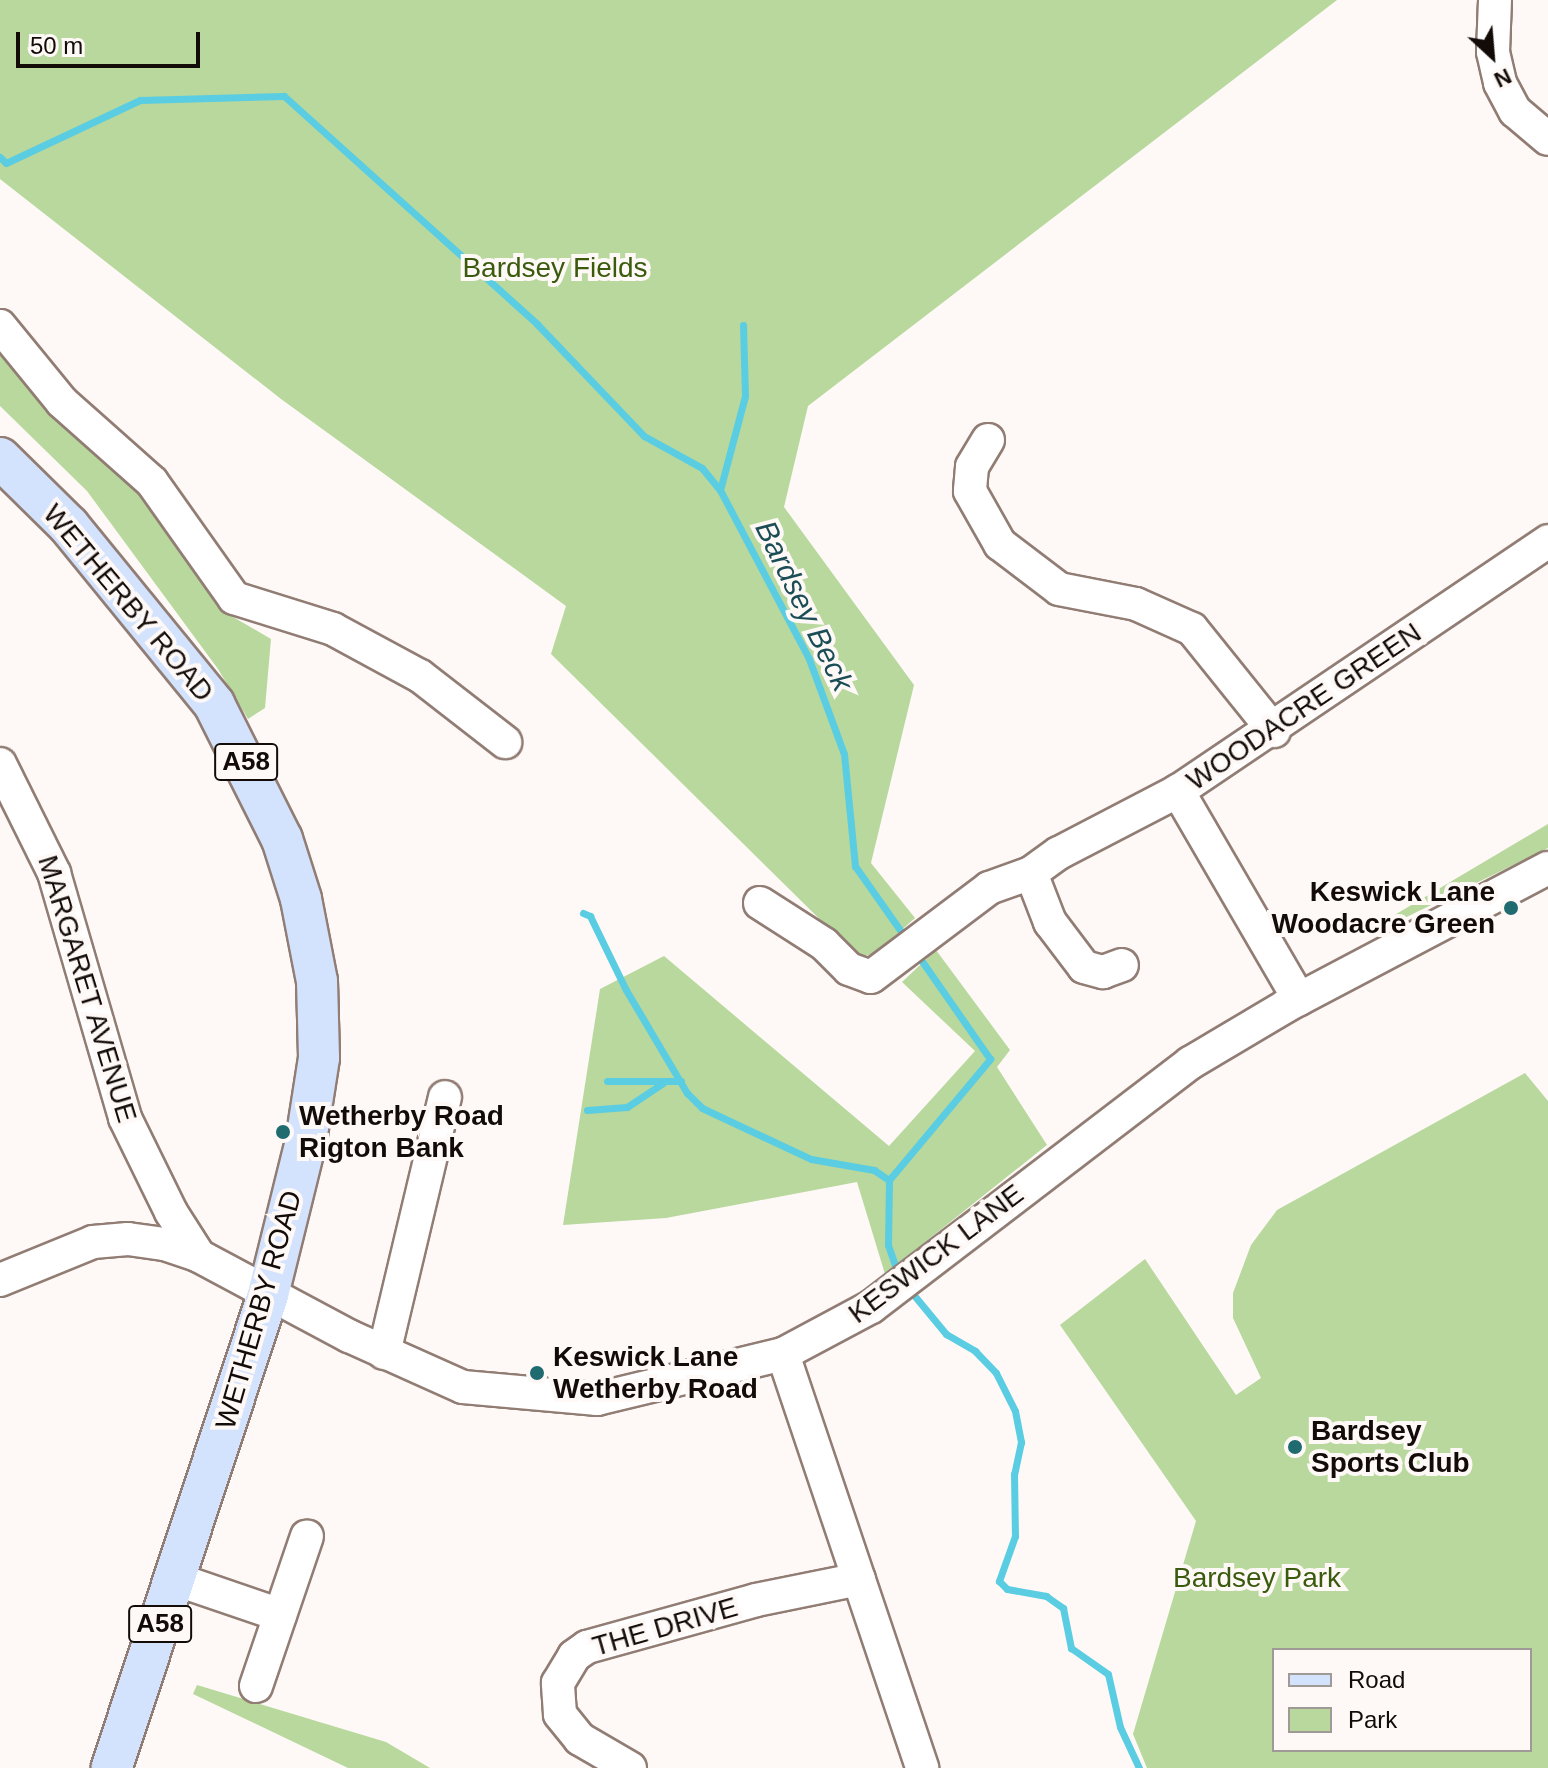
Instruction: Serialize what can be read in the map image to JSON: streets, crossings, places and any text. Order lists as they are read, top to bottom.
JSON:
{
  "streets": {
    "main road": ["WETHERBY ROAD", "A58"],
    "street": [
      "WOODACRE GREEN",
      "MARGARET AVENUE",
      "KESWICK LANE",
      "THE DRIVE"
    ]
  },
  "crossings": [
    ["WETHERBY ROAD", "KESWICK LANE"],
    ["WOODACRE GREEN", "KESWICK LANE"],
    ["MARGARET AVENUE", "KESWICK LANE"]
  ],
  "water": ["Bardsey Beck"],
  "parks": ["Bardsey Fields", "Bardsey Park"],
  "places": [
    "Keswick Lane Woodacre Green",
    "Wetherby Road Rigton Bank",
    "Keswick Lane Wetherby Road",
    "Bardsey Sports Club"
  ],
  "legend": ["Road", "Park"],
  "scale_bar": "50 m",
  "north": "bottom right"
}
